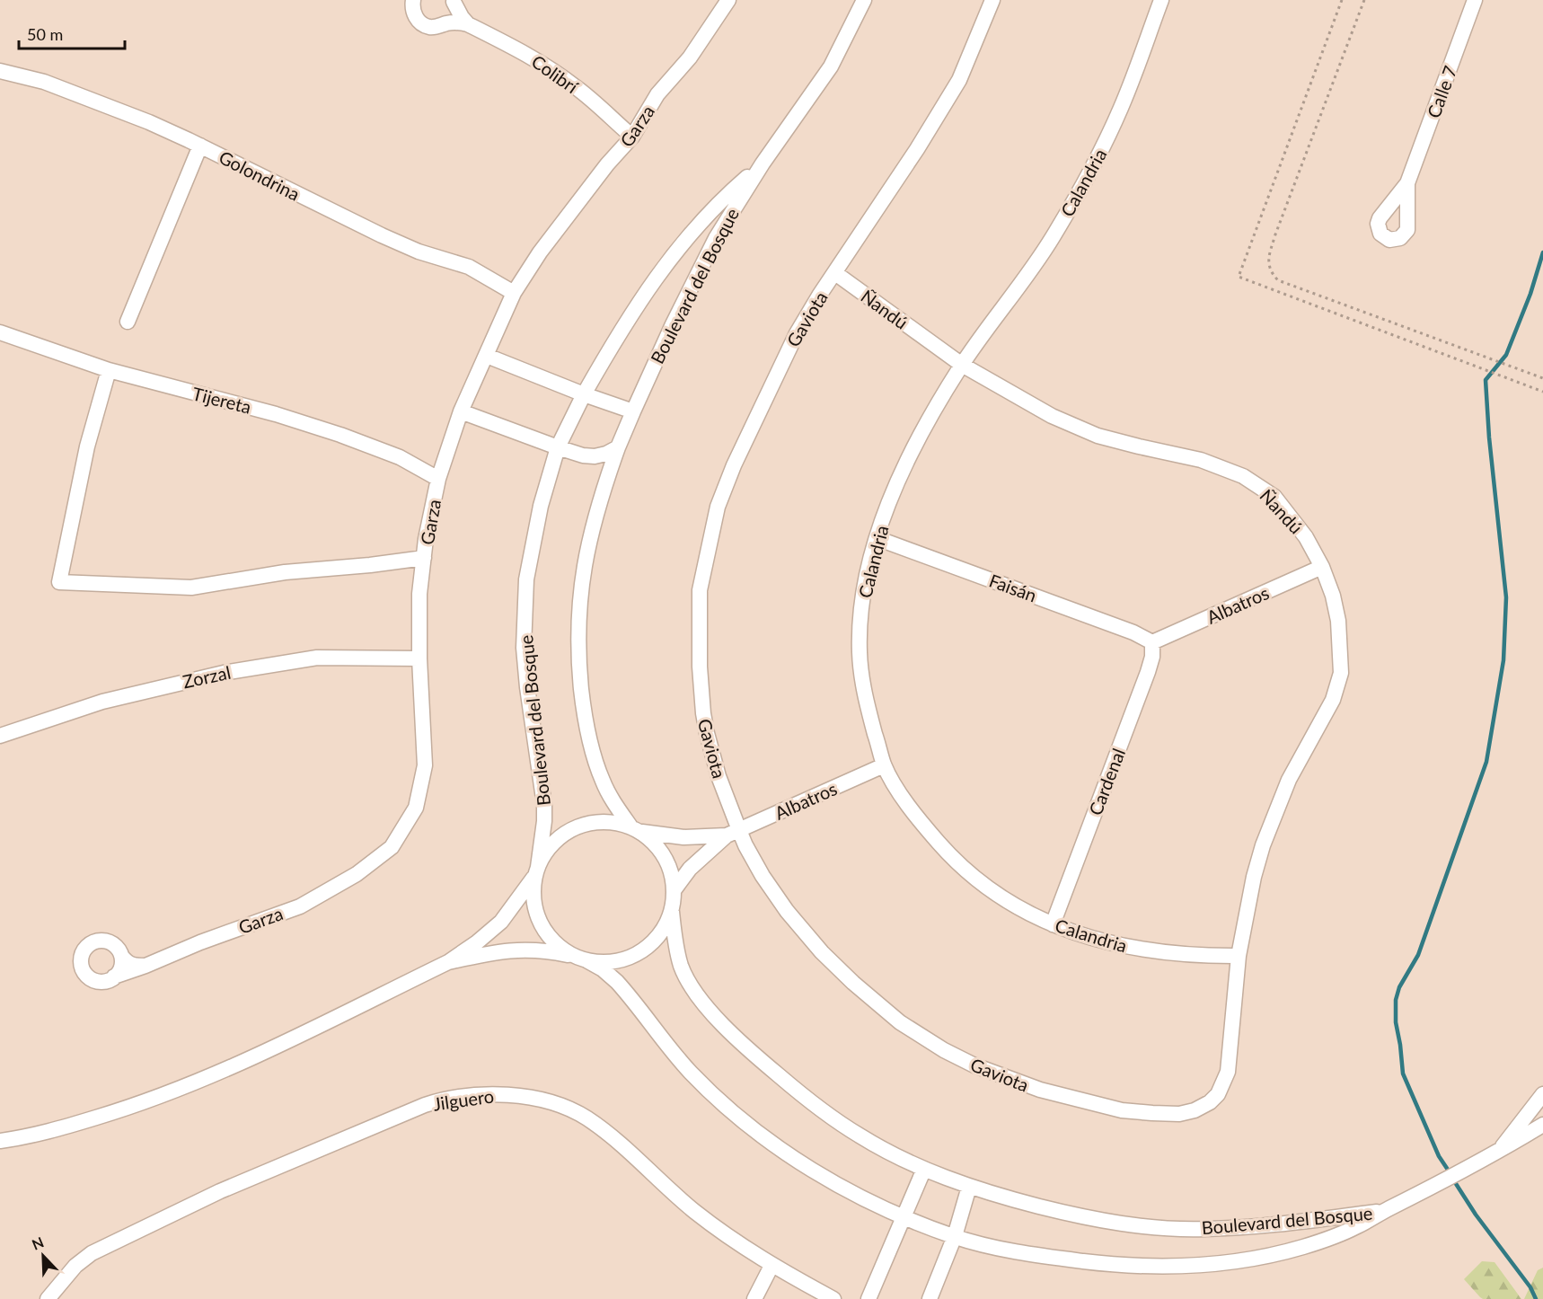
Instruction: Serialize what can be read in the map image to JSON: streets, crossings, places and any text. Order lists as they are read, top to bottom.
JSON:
{
  "streets": {
    "street": [
      "Colibrí",
      "Calle 7",
      "Garza",
      "Golondrina",
      "Calandria",
      "Boulevard del Bosque",
      "Ñandú",
      "Gaviota",
      "Tijereta",
      "Faisán",
      "Albatros",
      "Zorzal",
      "Cardenal",
      "Jilguero"
    ]
  },
  "crossings": [
    ["Colibrí", "Garza"],
    ["Garza", "Golondrina"],
    ["Garza", "Tijereta"],
    ["Garza", "Zorzal"],
    ["Calandria", "Ñandú"],
    ["Calandria", "Gaviota"],
    ["Calandria", "Faisán"],
    ["Calandria", "Albatros"],
    ["Calandria", "Cardenal"],
    ["Ñandú", "Gaviota"],
    ["Ñandú", "Albatros"],
    ["Gaviota", "Albatros"],
    ["Faisán", "Albatros"],
    ["Faisán", "Cardenal"],
    ["Albatros", "Cardenal"]
  ],
  "scale_bar": "50 m",
  "north": "top left"
}
